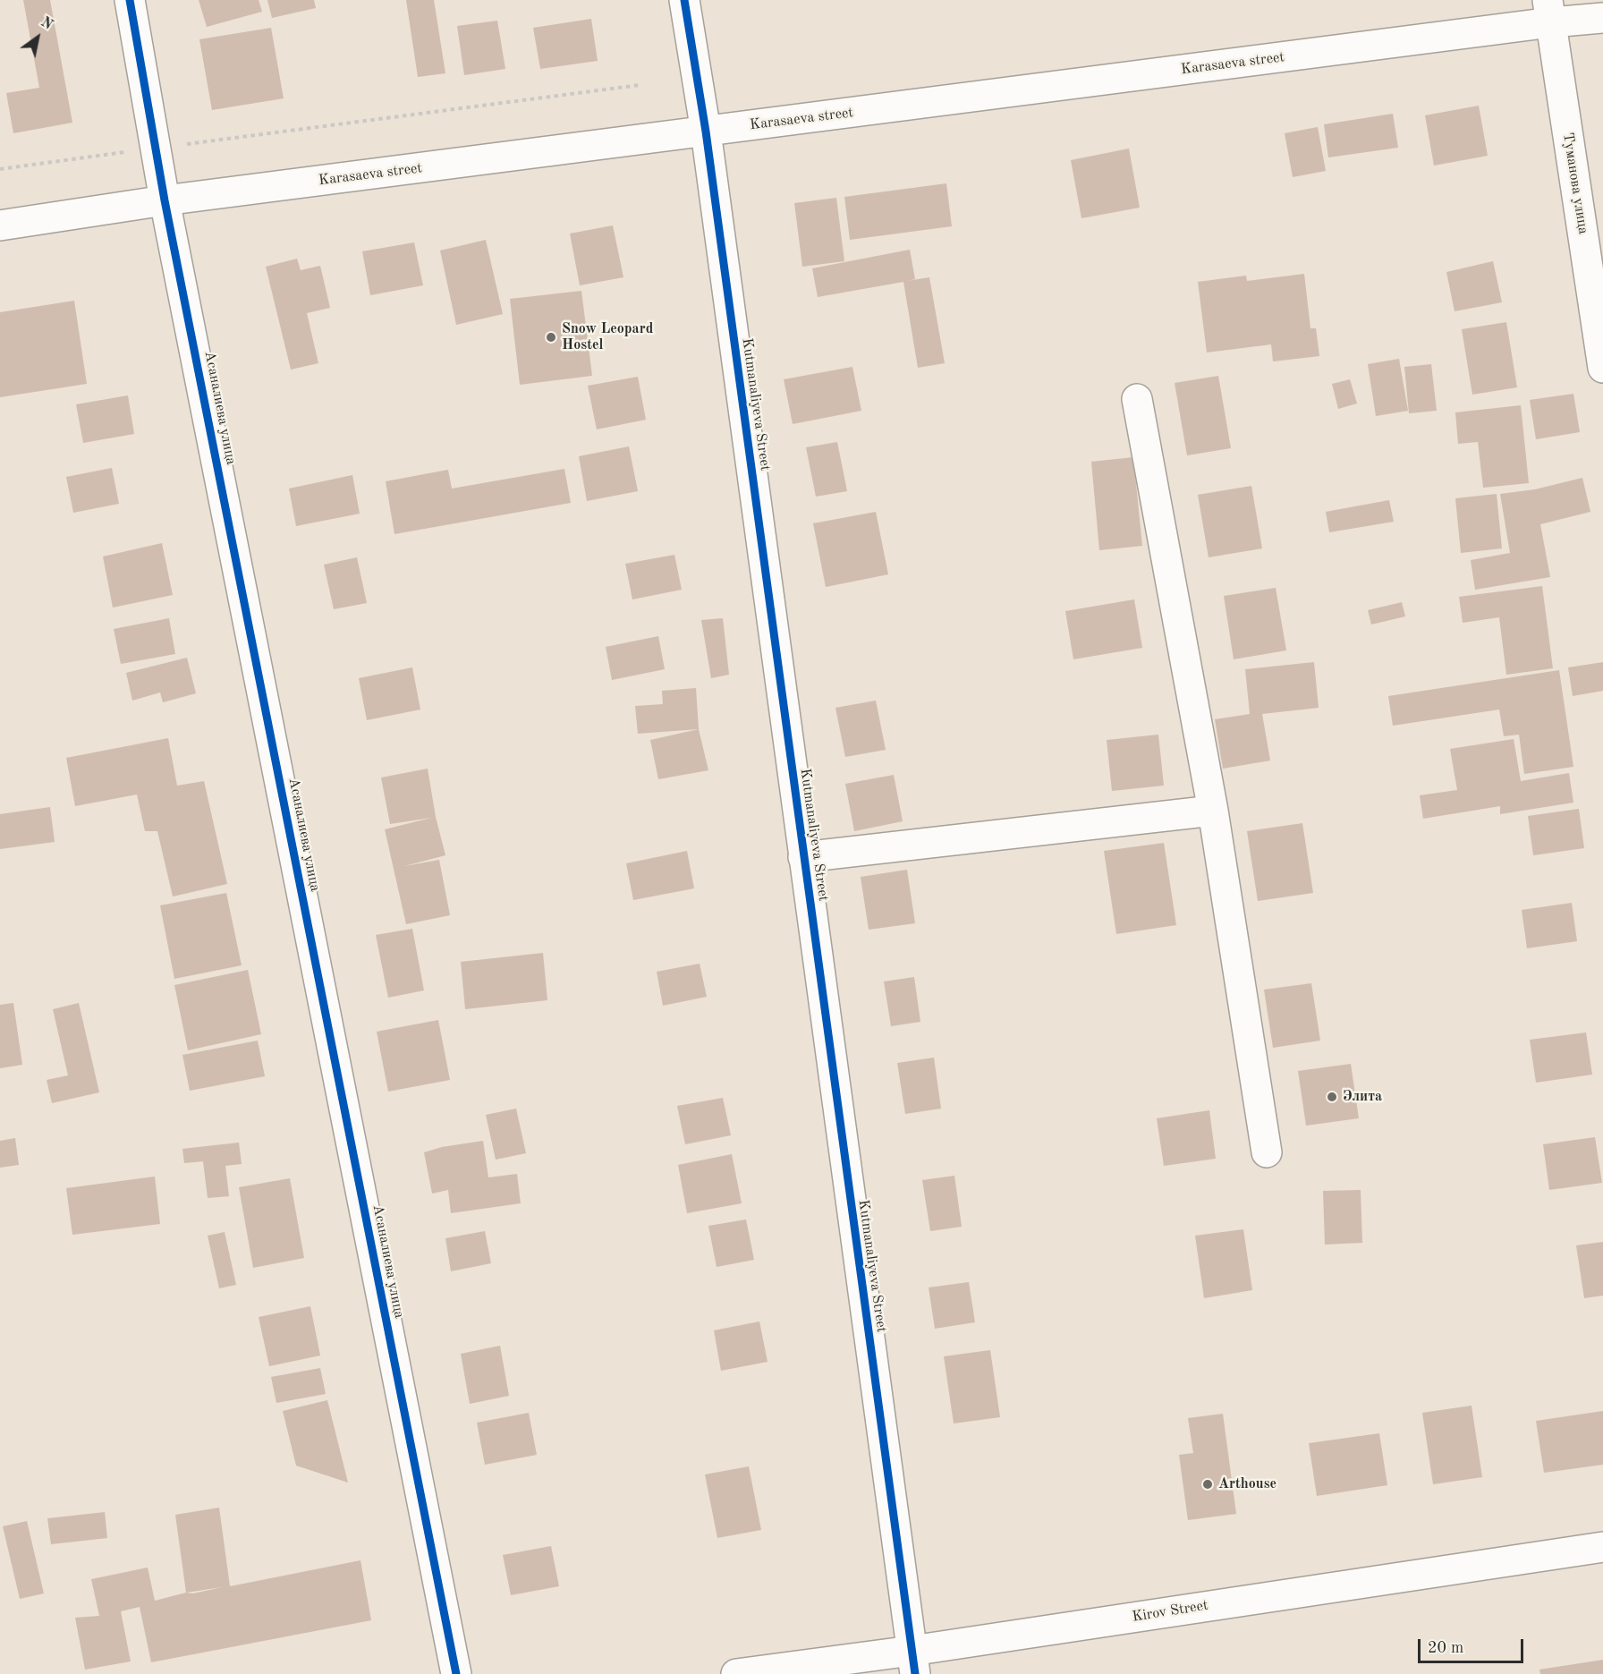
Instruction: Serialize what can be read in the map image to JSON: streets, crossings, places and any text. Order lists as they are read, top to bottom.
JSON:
{
  "streets": {
    "street": [
      "Karasaeva street",
      "Туманова улица",
      "Kutmanaliyeva Street",
      "Асаналиева улица",
      "Kirov Street"
    ]
  },
  "crossings": [
    ["Karasaeva street", "Туманова улица"],
    ["Karasaeva street", "Kutmanaliyeva Street"],
    ["Karasaeva street", "Асаналиева улица"],
    ["Kutmanaliyeva Street", "Kirov Street"]
  ],
  "places": ["Snow Leopard Hostel", "Элита", "Arthouse"],
  "scale_bar": "20 m",
  "north": "top right"
}
